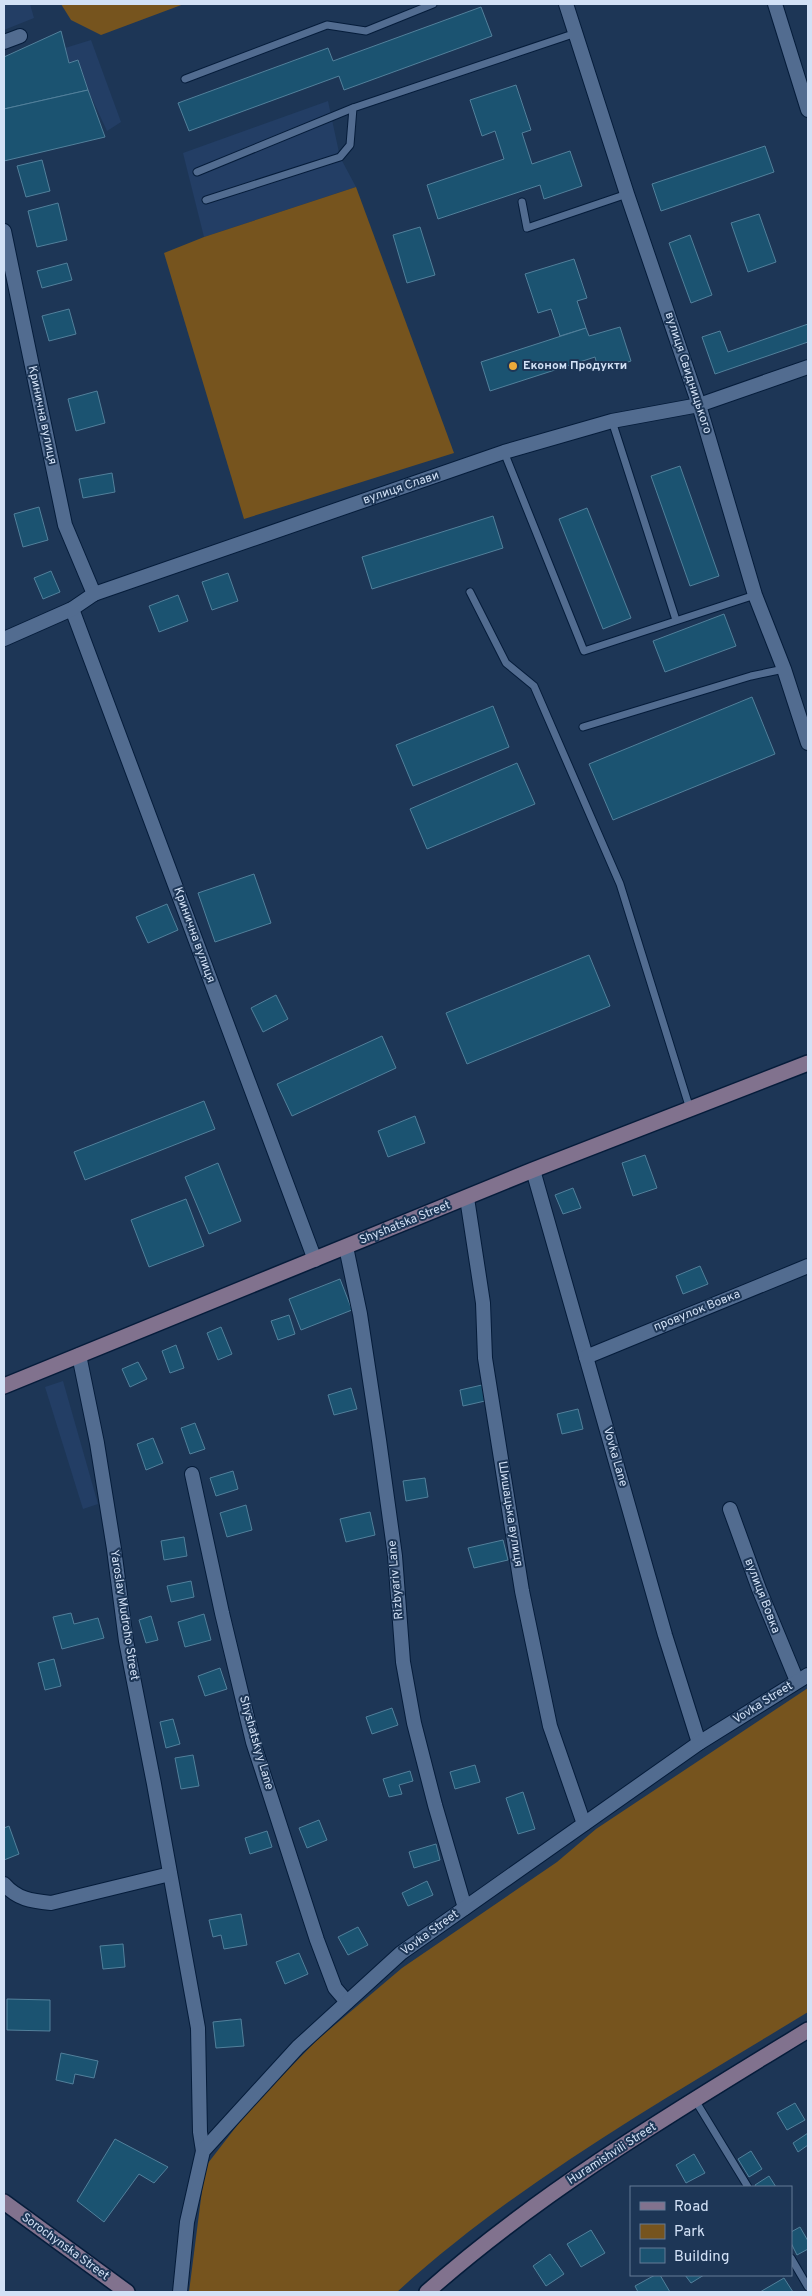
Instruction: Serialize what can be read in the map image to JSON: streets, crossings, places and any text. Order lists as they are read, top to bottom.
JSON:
{
  "streets": {
    "street": [
      "вулиця Свидницького",
      "Кринична вулиця",
      "вулиця Слави",
      "Shyshatska Street",
      "провулок Вовка",
      "Vovka Lane",
      "Шишацька вулиця",
      "Rizbyariv Lane",
      "вулиця Вовка",
      "Yaroslav Mudroho Street",
      "Vovka Street",
      "Shyshatskyy Lane",
      "Huramishvili Street",
      "Sorochynska Street"
    ]
  },
  "crossings": [
    ["вулиця Свидницького", "вулиця Слави"],
    ["Кринична вулиця", "вулиця Слави"],
    ["Кринична вулиця", "Shyshatska Street"],
    ["Shyshatska Street", "Vovka Lane"],
    ["Shyshatska Street", "Шишацька вулиця"],
    ["Shyshatska Street", "Rizbyariv Lane"],
    ["Shyshatska Street", "Yaroslav Mudroho Street"],
    ["провулок Вовка", "Vovka Lane"],
    ["Vovka Lane", "Vovka Street"],
    ["Шишацька вулиця", "Vovka Street"],
    ["Rizbyariv Lane", "Vovka Street"],
    ["вулиця Вовка", "Vovka Street"],
    ["Yaroslav Mudroho Street", "Vovka Street"],
    ["Vovka Street", "Shyshatskyy Lane"]
  ],
  "places": ["Економ Продукти"],
  "legend": ["Road", "Park", "Building"]
}
